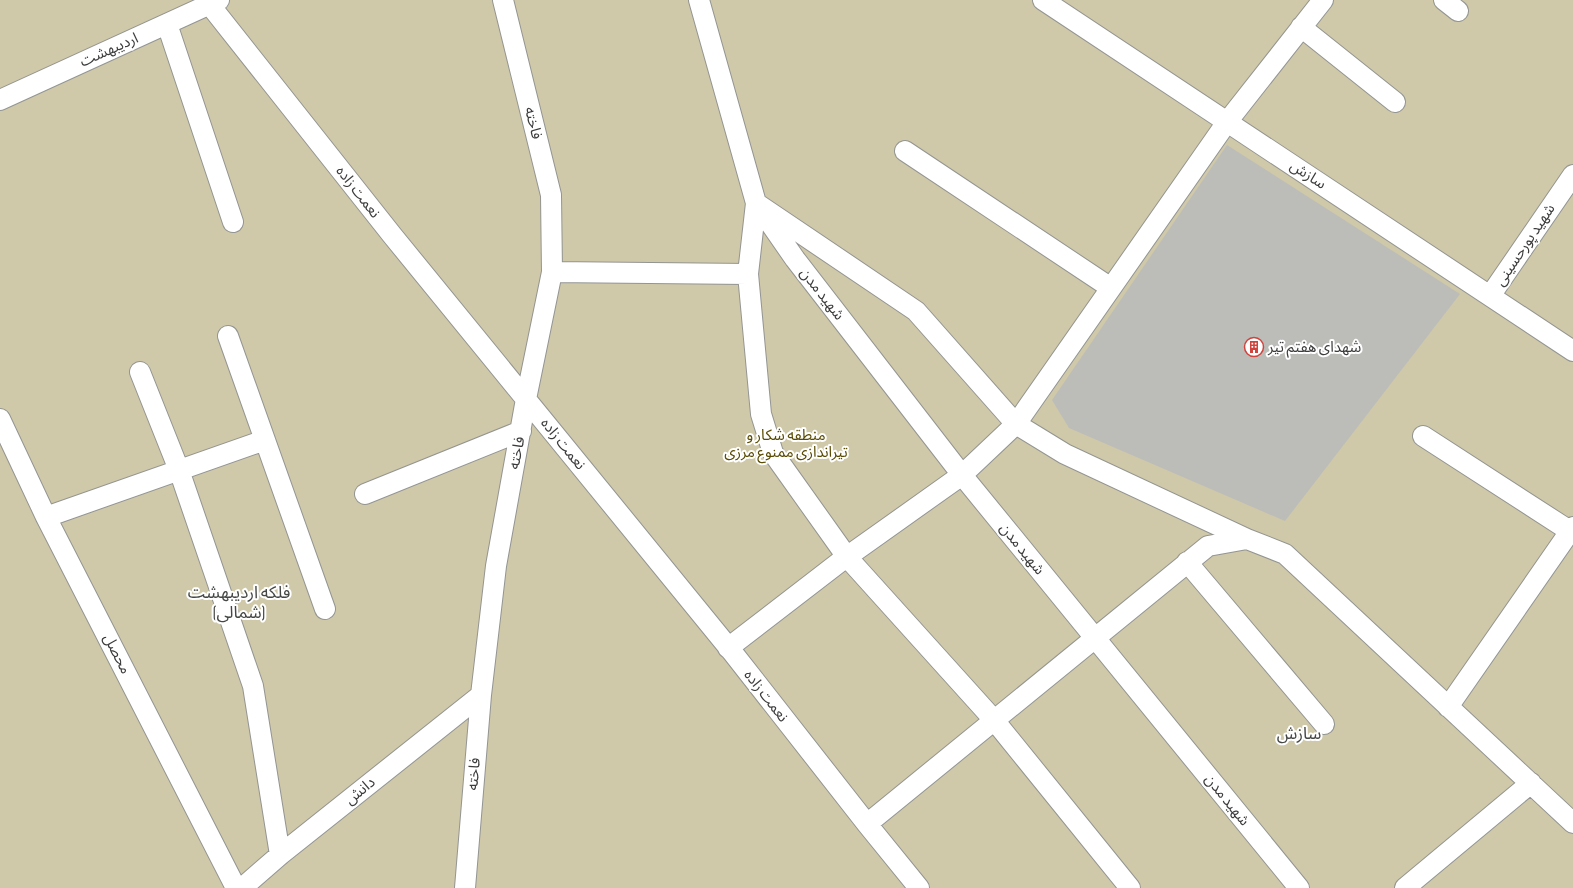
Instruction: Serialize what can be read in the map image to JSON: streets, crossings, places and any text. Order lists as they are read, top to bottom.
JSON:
{
  "streets": {
    "street": [
      "اردیبهشت",
      "فاخته",
      "سازش",
      "نعمت زاده",
      "شهید پورحسینی",
      "شهید مدن",
      "محصل",
      "دانش"
    ]
  },
  "crossings": [
    ["اردیبهشت", "نعمت زاده"],
    ["فاخته", "نعمت زاده"],
    ["فاخته", "دانش"],
    ["سازش", "شهید پورحسینی"]
  ],
  "districts": ["فلکه اردیبهشت (شمالی)", "سازش"],
  "parks": ["منطقه شکار و تیراندازی ممنوع مرزی"],
  "places": {
    "building": ["شهدای هفتم تیر"]
  }
}
